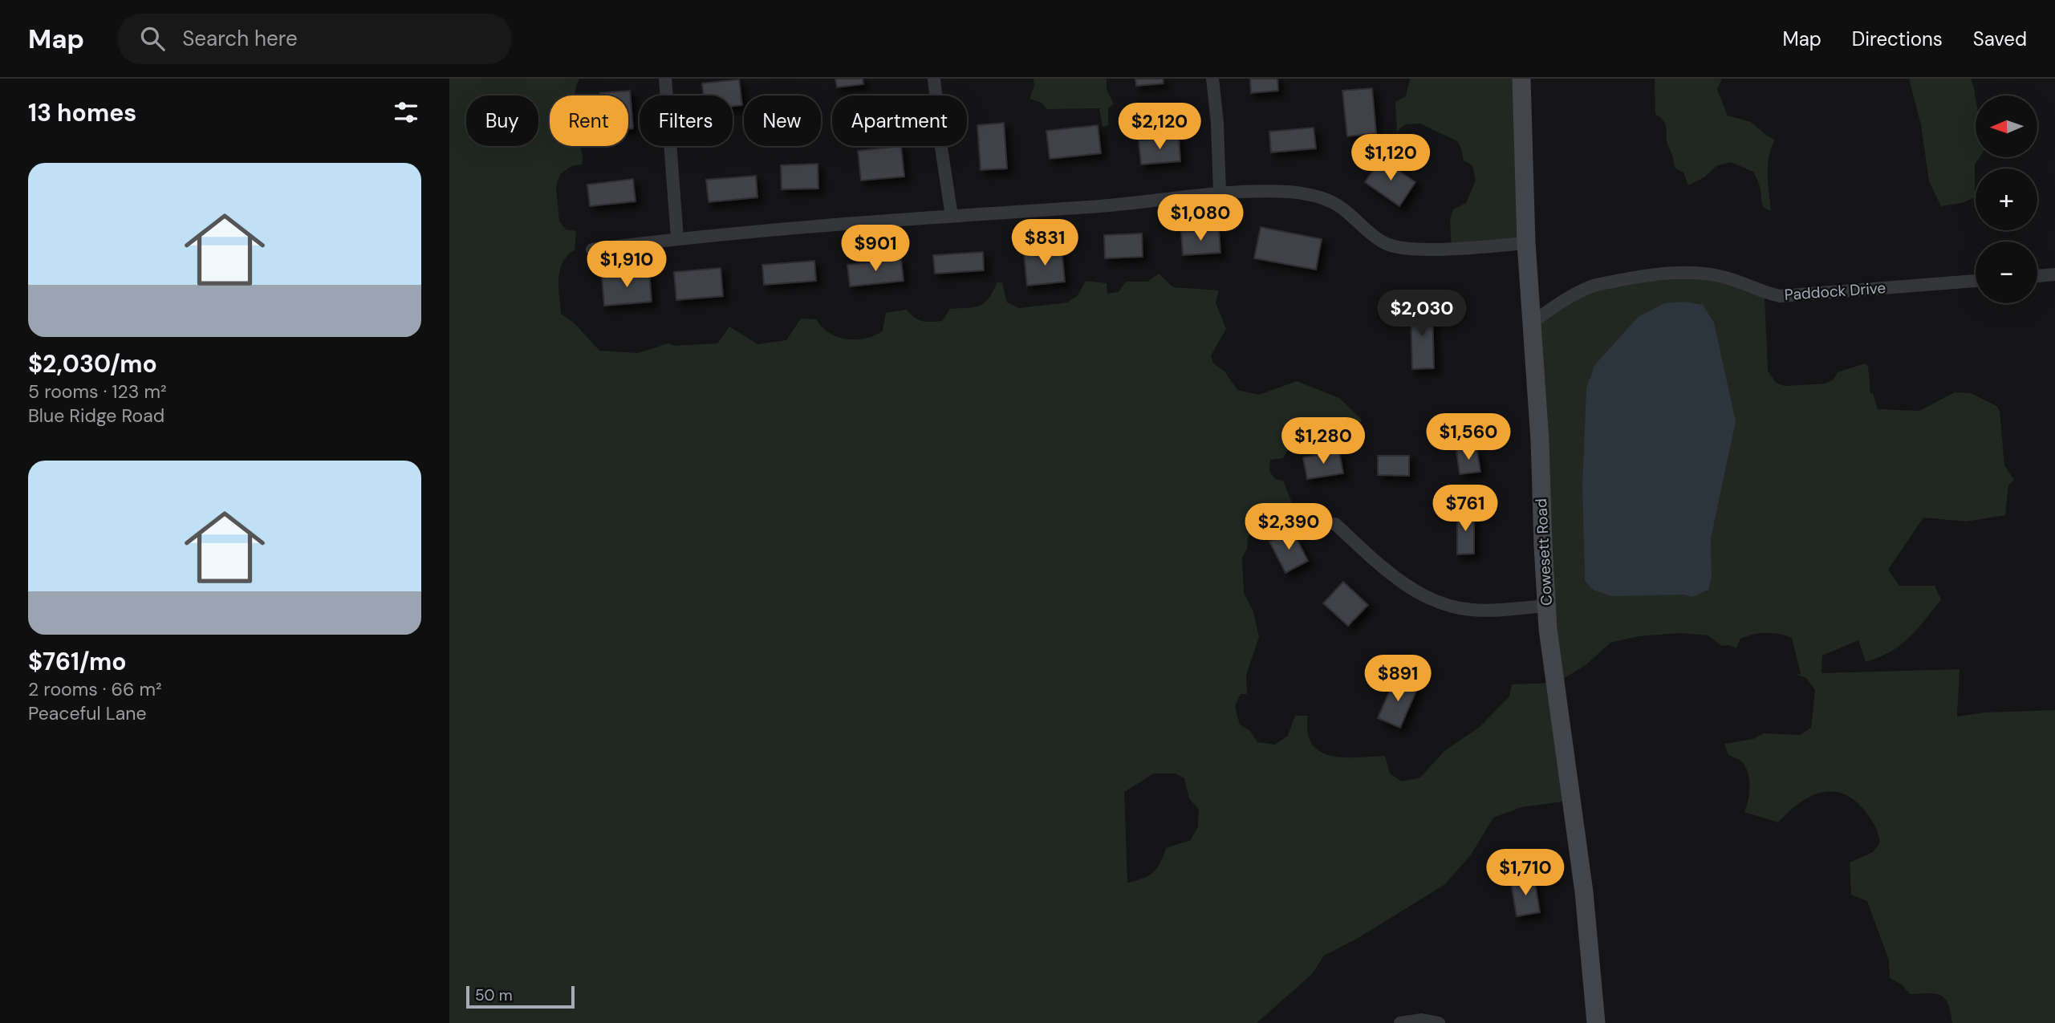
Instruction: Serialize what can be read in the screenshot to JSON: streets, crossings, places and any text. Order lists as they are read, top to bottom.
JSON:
{
  "streets": {
    "main road": ["Cowesett Road"],
    "street": ["Paddock Drive"]
  },
  "crossings": [
    ["Paddock Drive", "Cowesett Road"]
  ],
  "scale_bar": "50 m",
  "north": "left",
  "page": {
    "header": "Map",
    "search": "Search here",
    "nav": ["Map", "Directions", "Saved"],
    "heading": "13 homes",
    "map_buttons": ["+", "−"],
    "chip": [
      "Buy",
      "Rent",
      "Filters",
      "New",
      "Apartment"
    ],
    "price": [
      "$2,120",
      "$1,120",
      "$1,080",
      "$831",
      "$901",
      "$1,910",
      "$2,030",
      "$1,560",
      "$1,280",
      "$761",
      "$2,390",
      "$891",
      "$1,710"
    ],
    "list": [
      {
        "name": "$2,030/mo",
        "note": "5 rooms · 123 m² · Blue Ridge Road"
      },
      {
        "name": "$761/mo",
        "note": "2 rooms · 66 m² · Peaceful Lane"
      }
    ],
    "scale": "50 m"
  }
}
